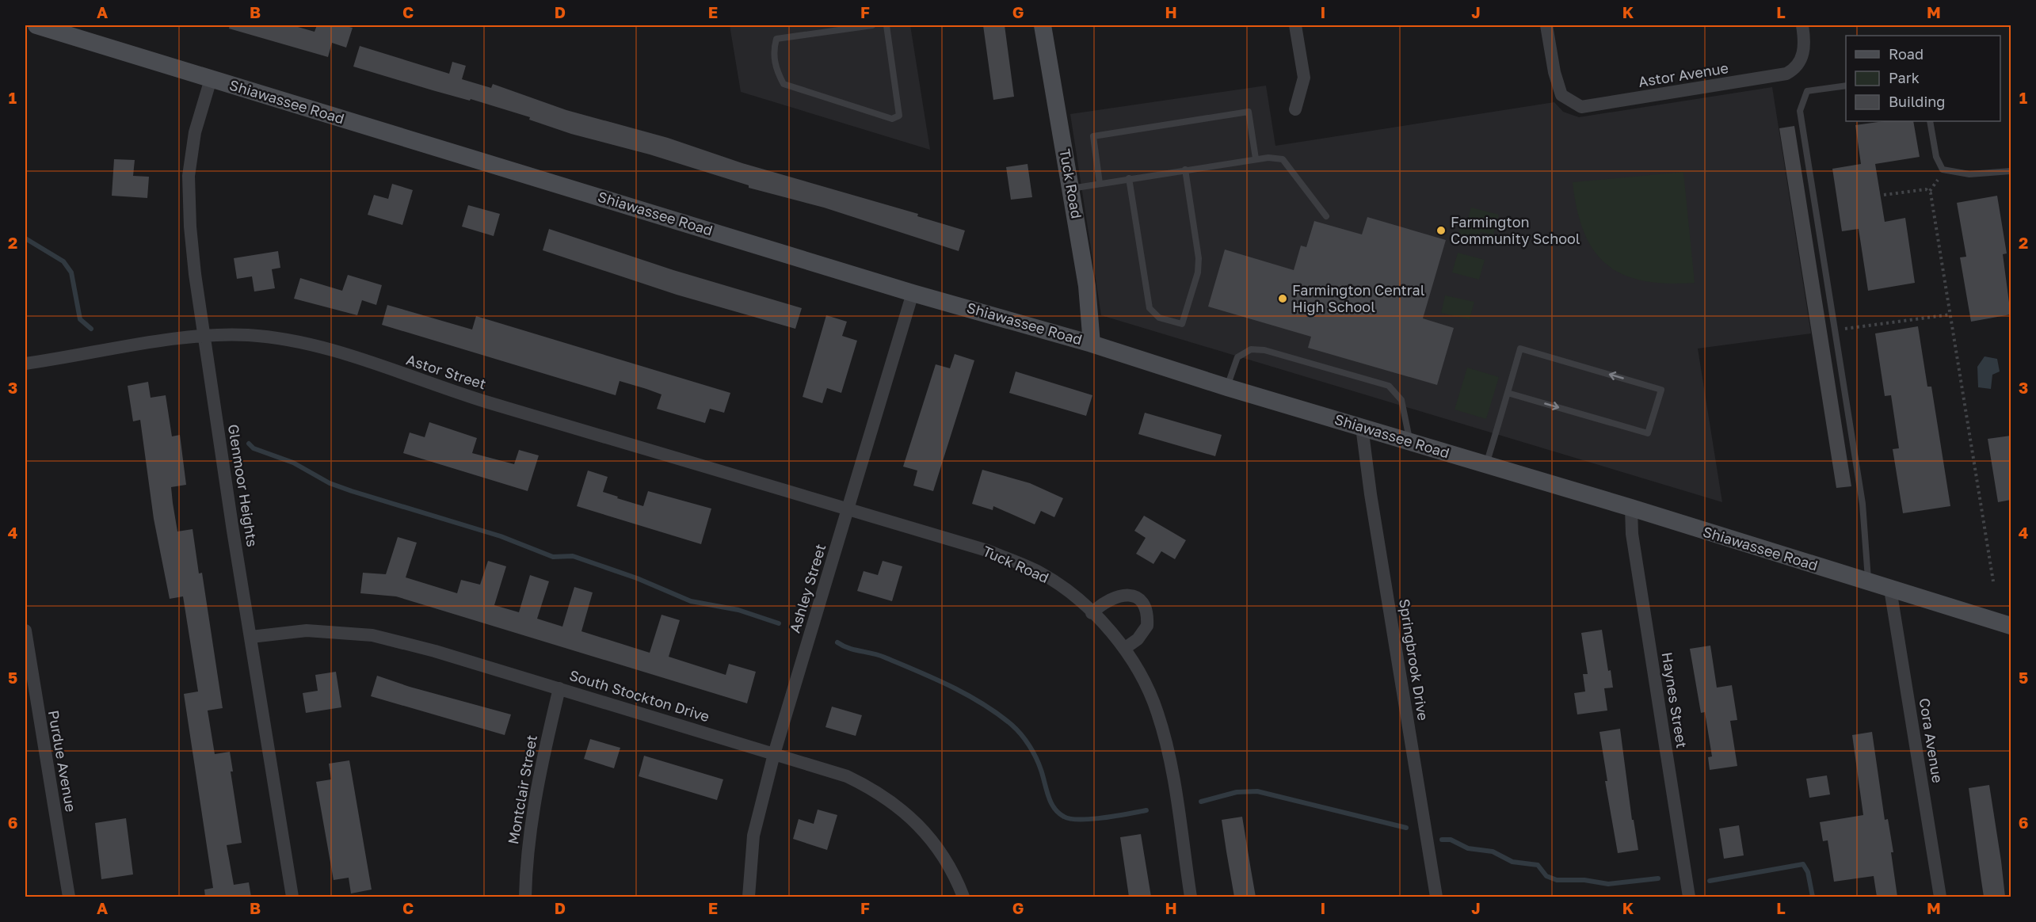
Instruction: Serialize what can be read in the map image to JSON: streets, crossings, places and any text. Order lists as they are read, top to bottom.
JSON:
{
  "streets": {
    "street": [
      "Astor Avenue",
      "Shiawassee Road",
      "Tuck Road",
      "Astor Street",
      "Glenmoor Heights",
      "Ashley Street",
      "Springbrook Drive",
      "South Stockton Drive",
      "Haynes Street",
      "Cora Avenue",
      "Purdue Avenue",
      "Montclair Street"
    ]
  },
  "crossings": [
    ["Shiawassee Road", "Tuck Road"],
    ["Shiawassee Road", "Glenmoor Heights"],
    ["Shiawassee Road", "Ashley Street"],
    ["Shiawassee Road", "Springbrook Drive"],
    ["Shiawassee Road", "Haynes Street"],
    ["Shiawassee Road", "Cora Avenue"],
    ["Tuck Road", "Astor Street"],
    ["Tuck Road", "Ashley Street"],
    ["Astor Street", "Glenmoor Heights"],
    ["Astor Street", "Ashley Street"],
    ["Glenmoor Heights", "South Stockton Drive"],
    ["Ashley Street", "South Stockton Drive"],
    ["South Stockton Drive", "Montclair Street"]
  ],
  "places": ["Farmington Community School", "Farmington Central High School"],
  "legend": ["Road", "Park", "Building"],
  "grid": {
    "columns": [
      "A",
      "B",
      "C",
      "D",
      "E",
      "F",
      "G",
      "H",
      "I",
      "J",
      "K",
      "L",
      "M"
    ],
    "rows": [
      "1",
      "2",
      "3",
      "4",
      "5",
      "6"
    ]
  }
}
